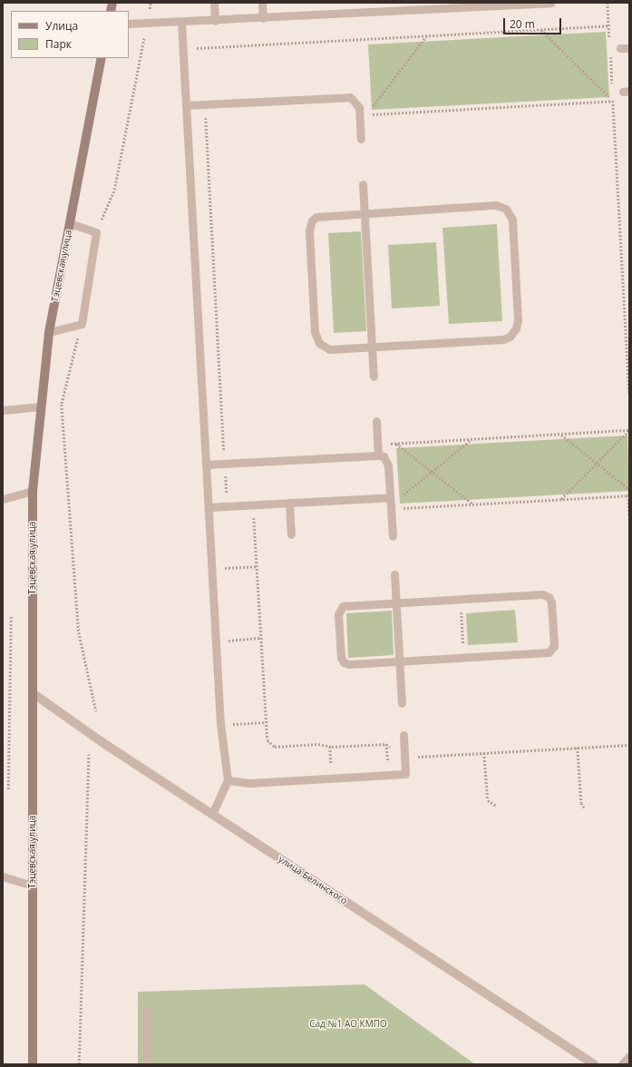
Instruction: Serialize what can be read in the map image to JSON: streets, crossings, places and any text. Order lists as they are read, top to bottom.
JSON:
{
  "streets": {
    "main road": ["Тэцевская улица"],
    "street": ["улица Белинского"]
  },
  "crossings": [
    ["Тэцевская улица", "улица Белинского"]
  ],
  "parks": ["Сад №1 АО КМПО"],
  "legend": ["Улица", "Парк"],
  "scale_bar": "20 m"
}
